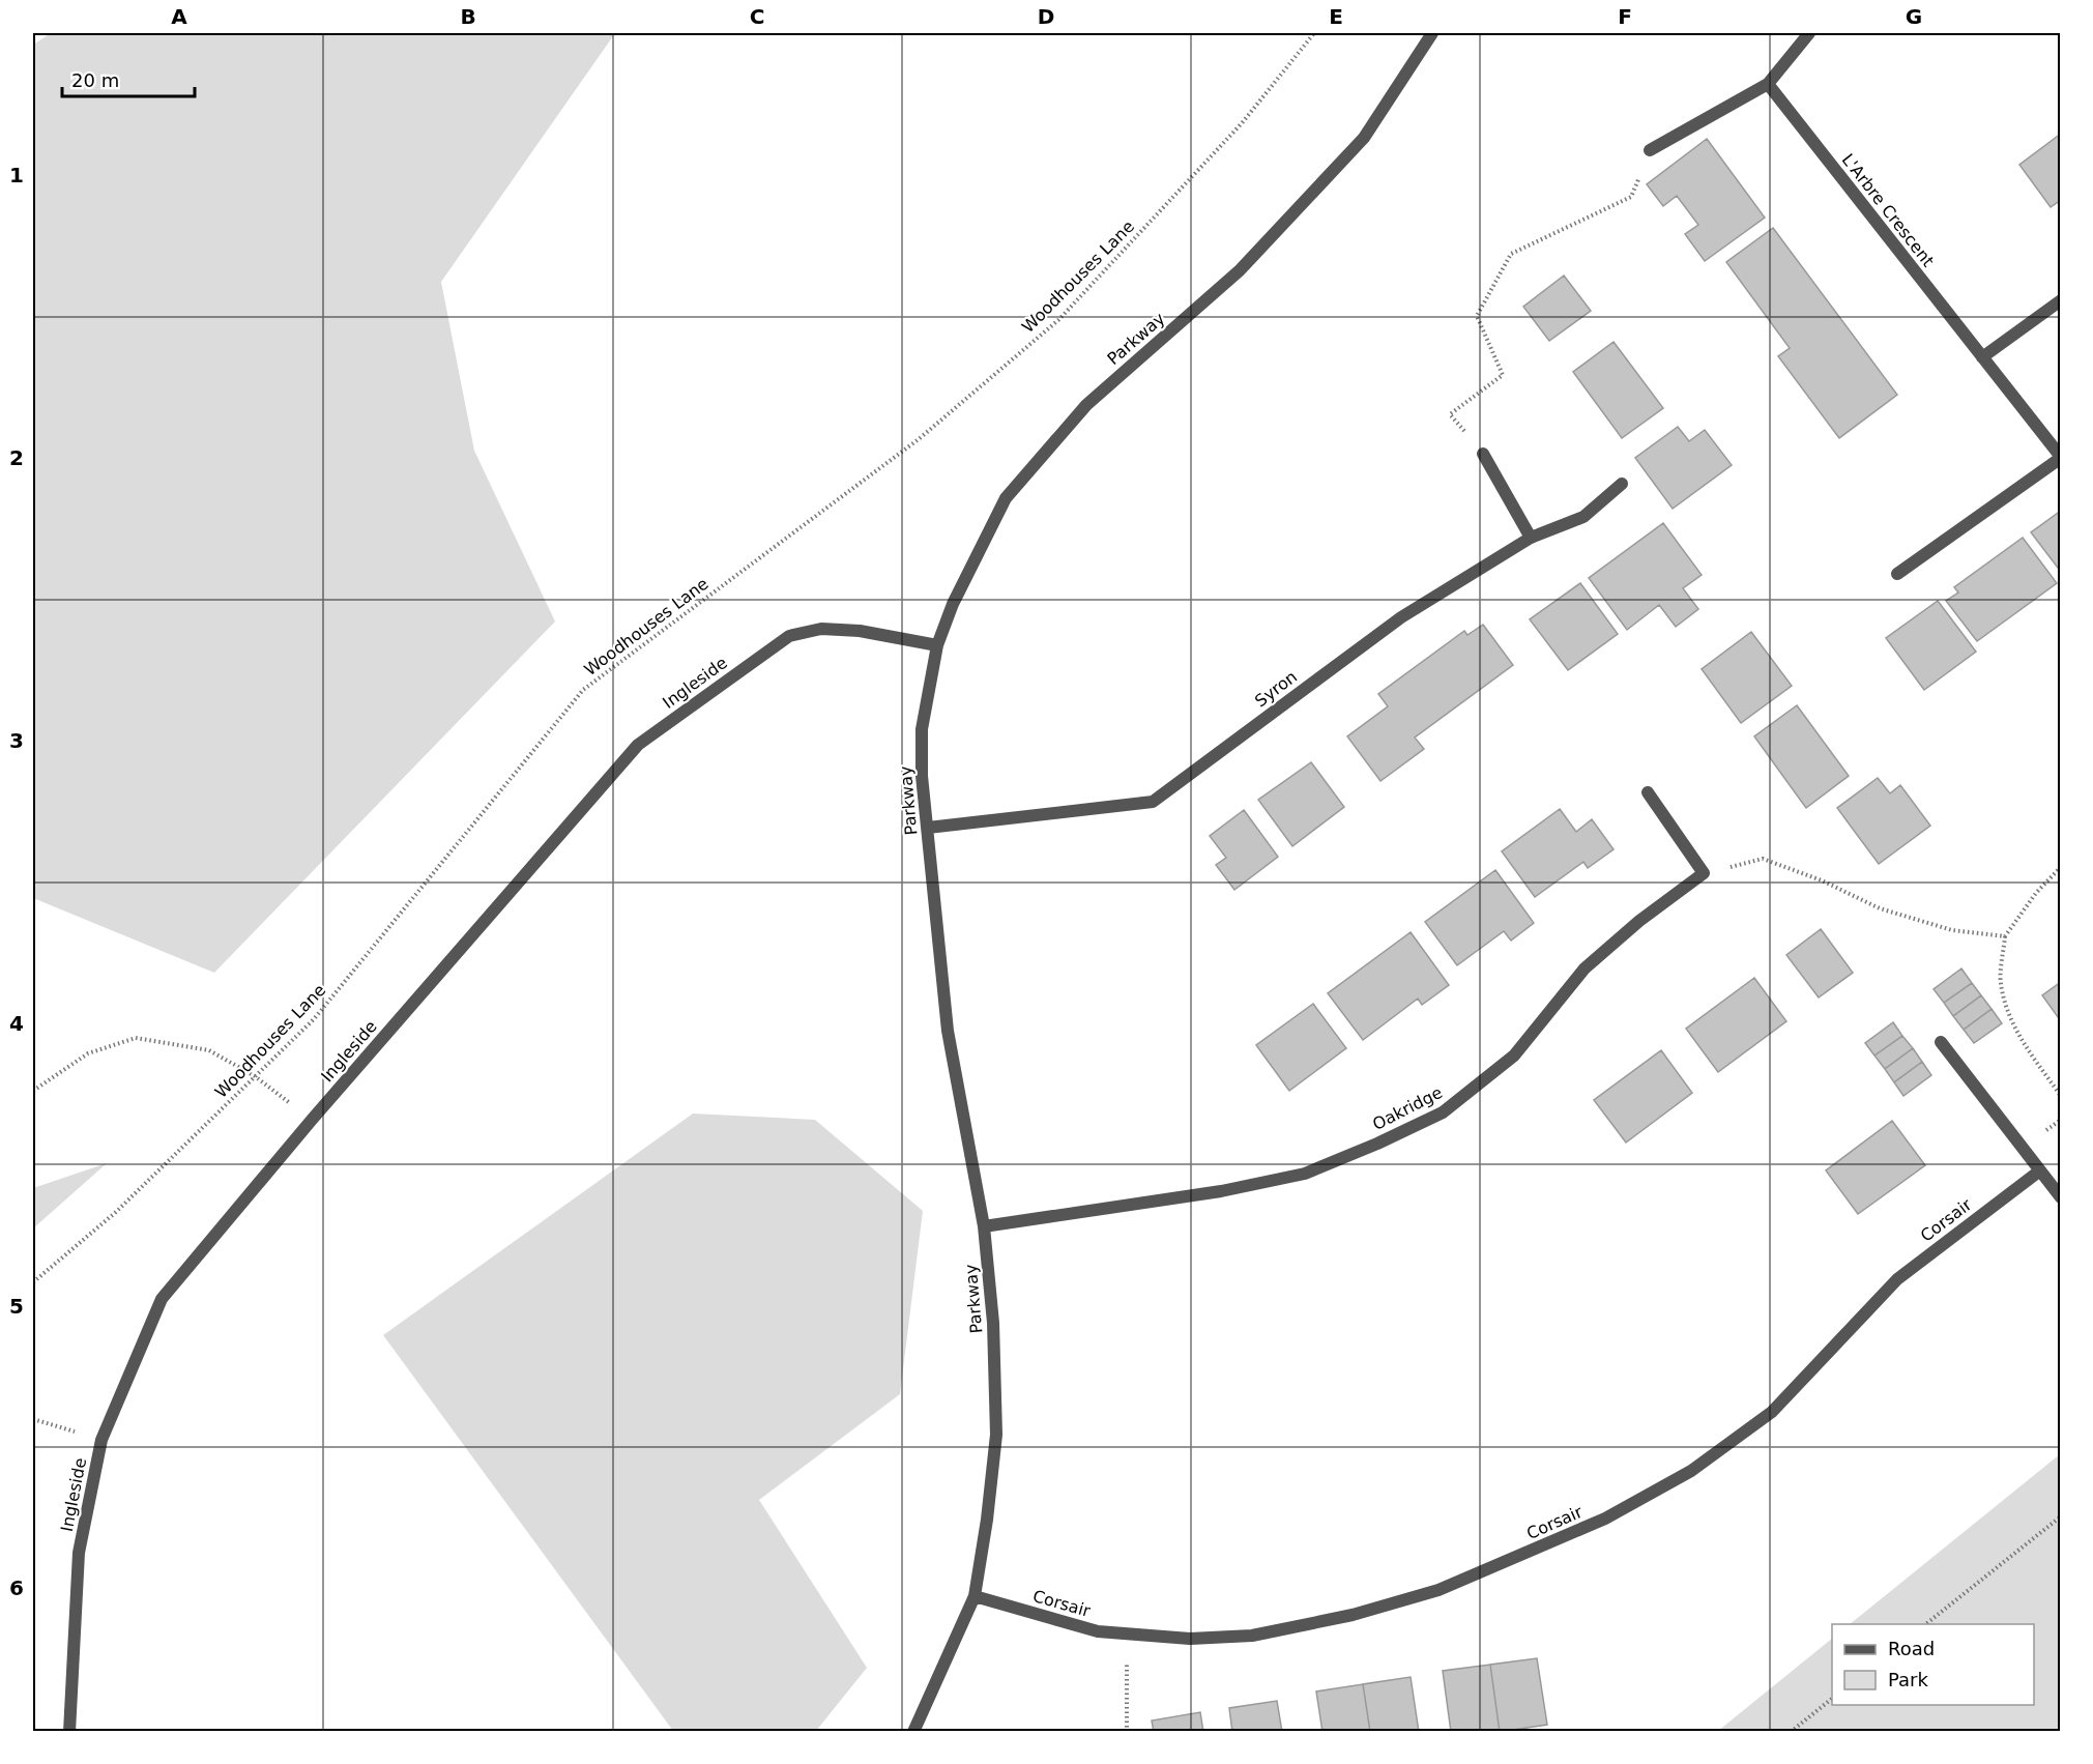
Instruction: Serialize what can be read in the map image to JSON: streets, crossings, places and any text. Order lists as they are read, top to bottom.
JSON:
{
  "streets": {
    "street": [
      "L'Arbre Crescent",
      "Parkway",
      "Ingleside",
      "Syron",
      "Oakridge",
      "Corsair"
    ],
    "path": ["Woodhouses Lane"]
  },
  "crossings": [
    ["Parkway", "Ingleside"],
    ["Parkway", "Syron"],
    ["Parkway", "Oakridge"],
    ["Parkway", "Corsair"]
  ],
  "legend": ["Road", "Park"],
  "scale_bar": "20 m",
  "grid": {
    "columns": [
      "A",
      "B",
      "C",
      "D",
      "E",
      "F",
      "G"
    ],
    "rows": [
      "1",
      "2",
      "3",
      "4",
      "5",
      "6"
    ]
  }
}
